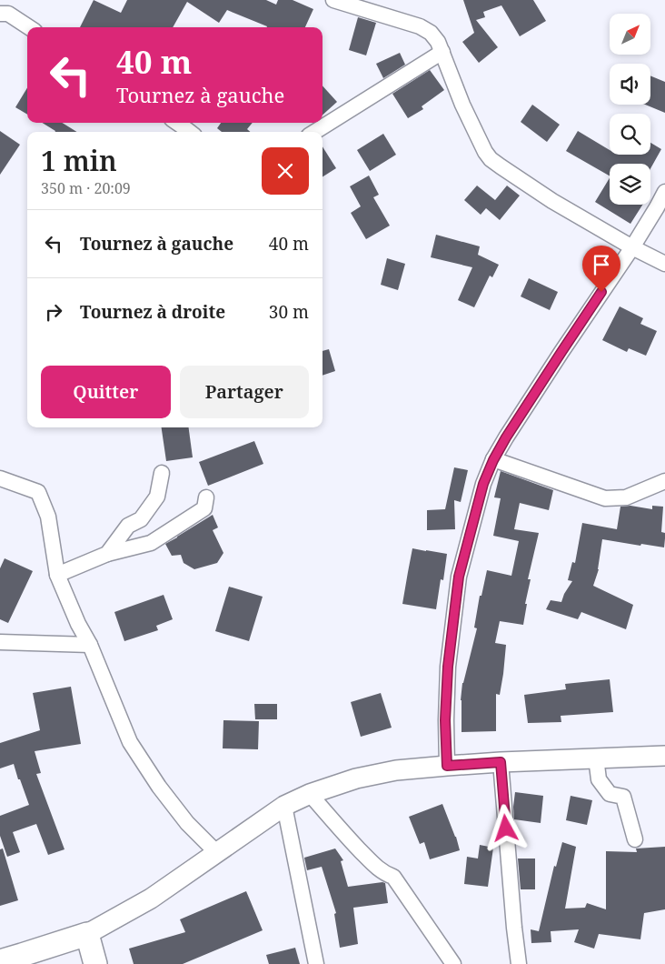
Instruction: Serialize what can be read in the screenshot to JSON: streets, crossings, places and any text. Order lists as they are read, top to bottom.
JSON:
{
  "north": "top right",
  "page": {
    "turn": ["40 m", "Tournez à gauche"],
    "heading": ["1 min", "350 m · 20:09"],
    "list": [
      {
        "name": "Tournez à gauche",
        "value": "40 m"
      },
      {
        "name": "Tournez à droite",
        "value": "30 m"
      }
    ],
    "buttons": ["Quitter", "Partager"]
  }
}
